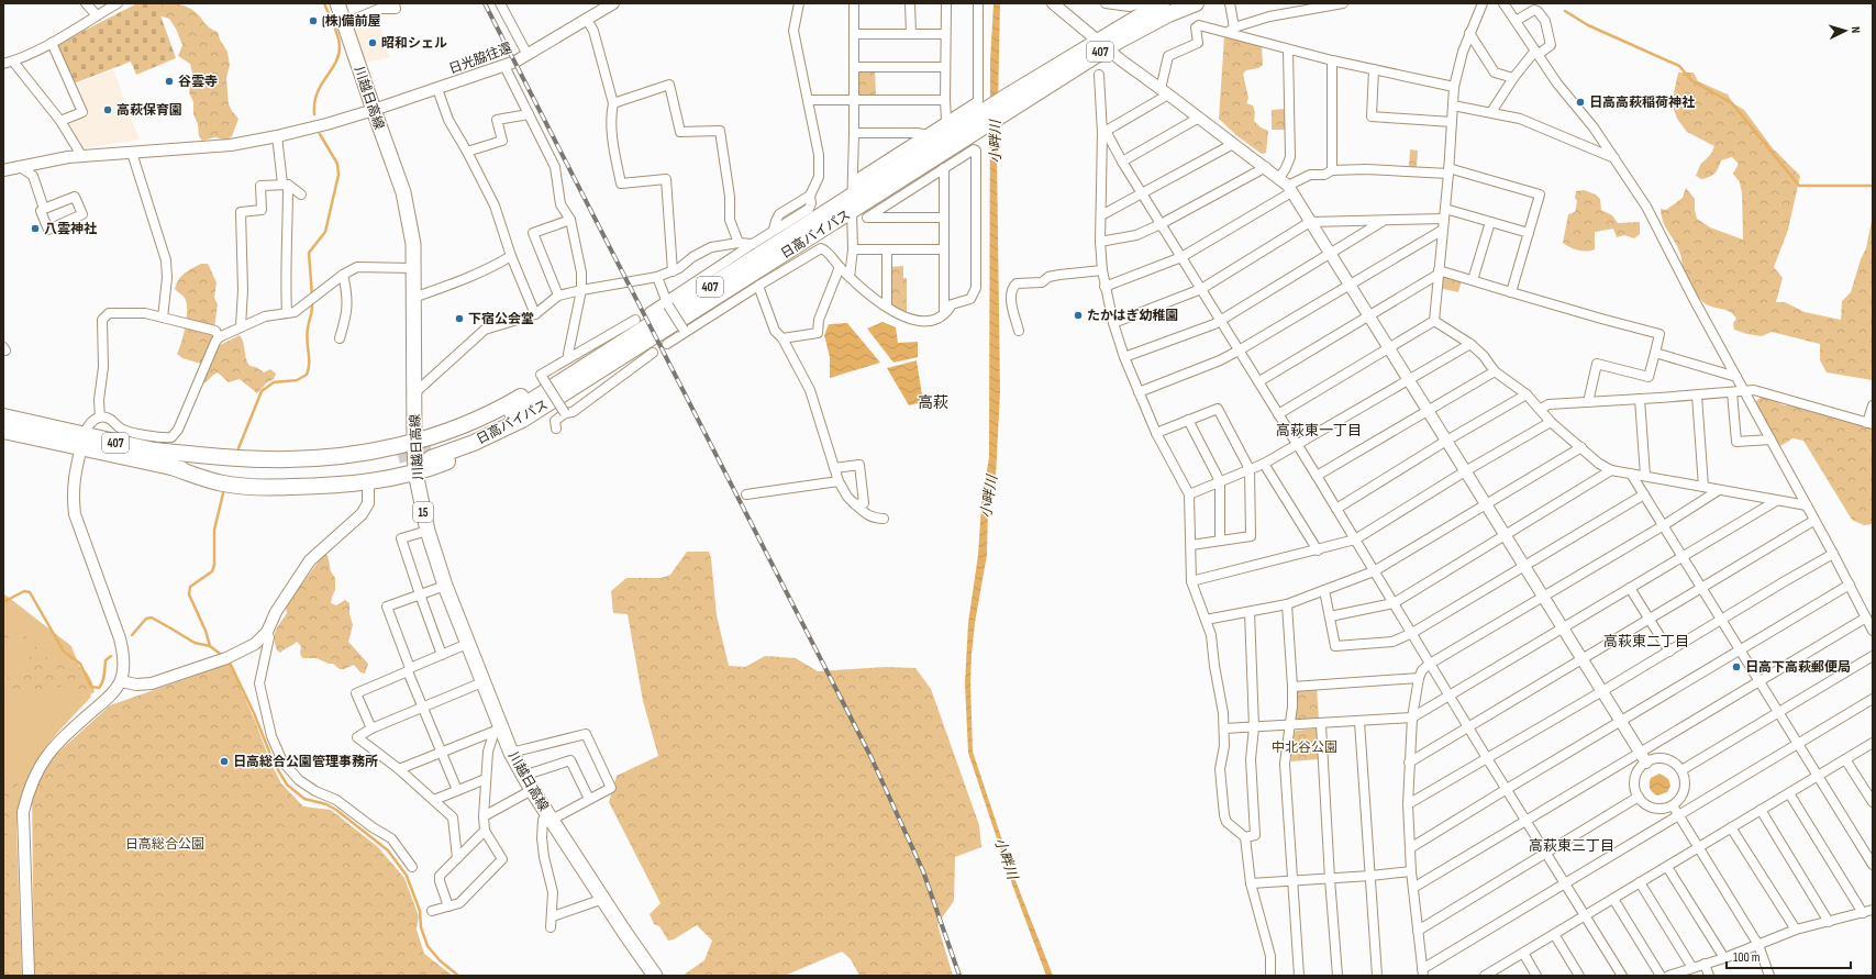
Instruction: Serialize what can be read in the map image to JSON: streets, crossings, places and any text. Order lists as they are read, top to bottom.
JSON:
{
  "streets": {
    "highway": ["407", "日高バイパス"],
    "main road": ["川越日高線", "15"],
    "street": ["日光脇往還"]
  },
  "crossings": [
    ["407", "川越日高線"],
    ["407", "日高バイパス"],
    ["日光脇往還", "川越日高線"]
  ],
  "districts": [
    "高萩",
    "高萩東一丁目",
    "高萩東二丁目",
    "高萩東三丁目"
  ],
  "water": ["小畔川"],
  "parks": ["中北谷公園", "日高総合公園"],
  "places": [
    "(株)備前屋",
    "昭和シェル",
    "谷雲寺",
    "日高高萩稲荷神社",
    "高萩保育園",
    "八雲神社",
    "たかはぎ幼稚園",
    "下宿公会堂",
    "日高下高萩郵便局",
    "日高総合公園管理事務所"
  ],
  "scale_bar": "100 m",
  "north": "right"
}
